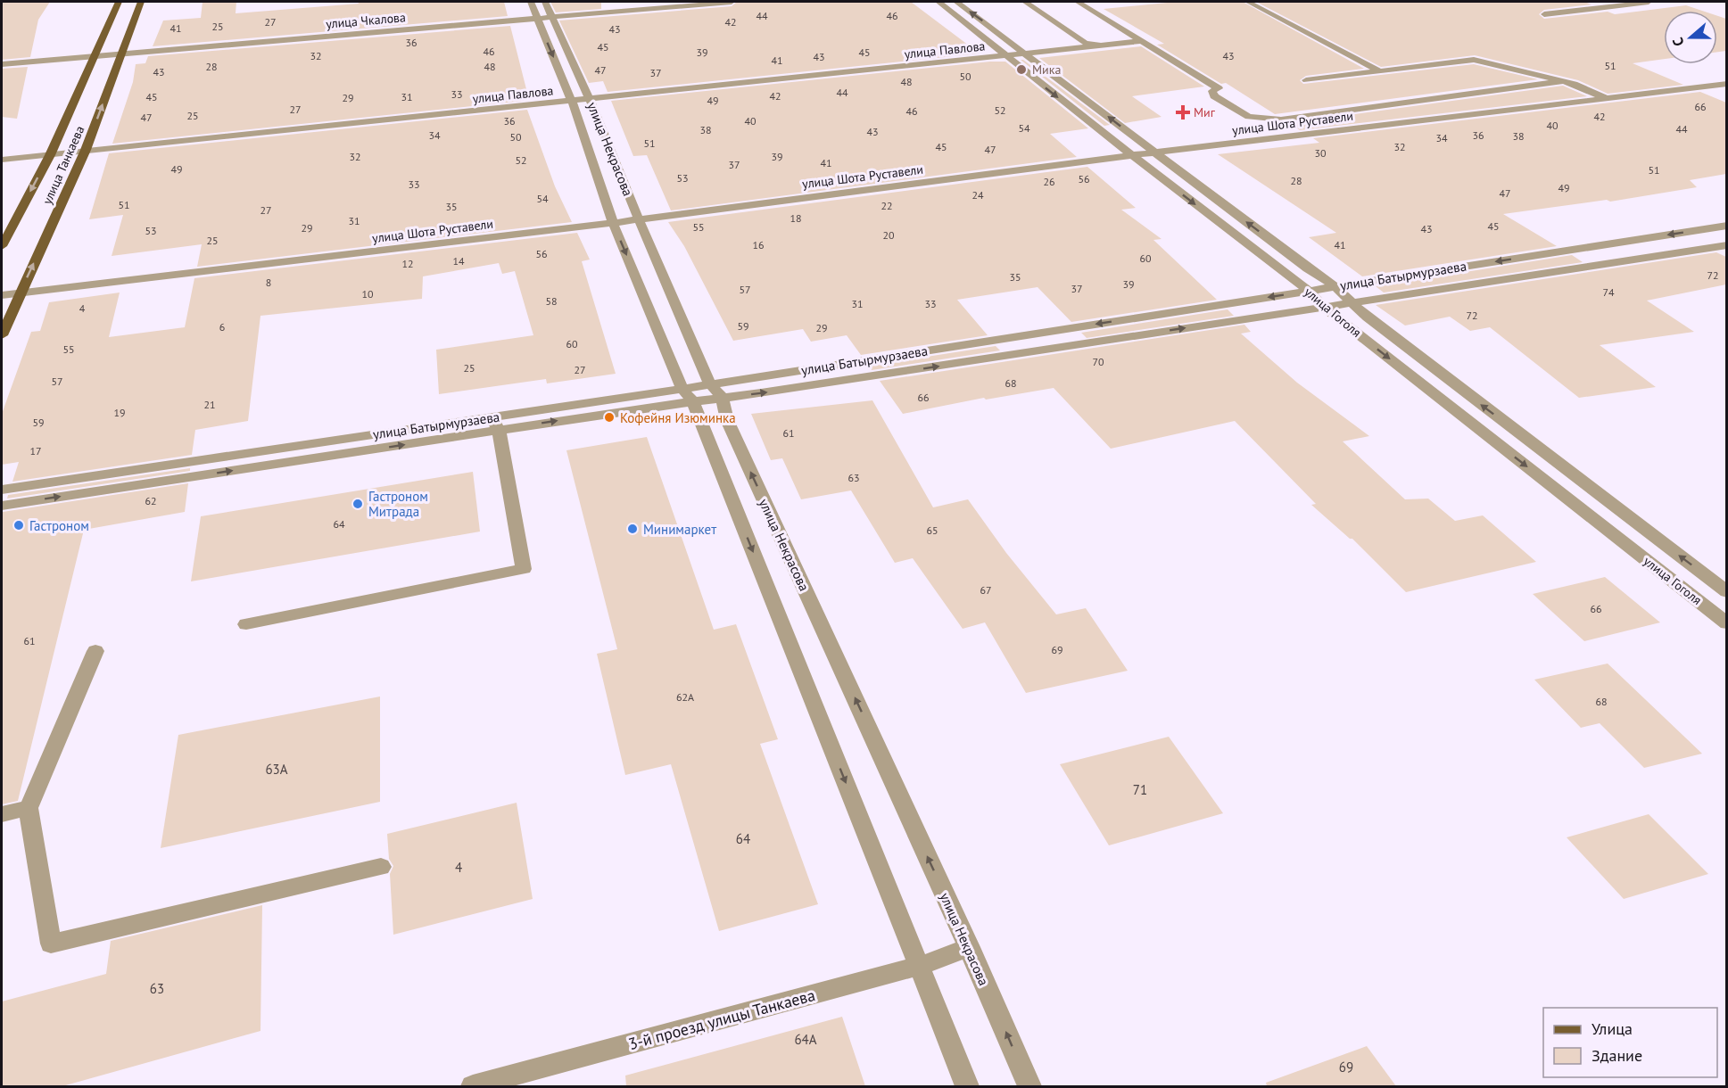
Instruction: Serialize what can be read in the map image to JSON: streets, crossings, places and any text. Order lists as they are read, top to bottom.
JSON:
{
  "streets": {
    "main road": ["улица Танкаева"],
    "street": [
      "улица Чкалова",
      "улица Павлова",
      "улица Шота Руставели",
      "улица Некрасова",
      "улица Батырмурзаева",
      "улица Гоголя",
      "3-й проезд улицы Танкаева"
    ]
  },
  "crossings": [
    ["улица Чкалова", "улица Некрасова"],
    ["улица Чкалова", "улица Танкаева"],
    ["улица Павлова", "улица Некрасова"],
    ["улица Павлова", "улица Танкаева"],
    ["улица Павлова", "улица Гоголя"],
    ["улица Шота Руставели", "улица Некрасова"],
    ["улица Шота Руставели", "улица Танкаева"],
    ["улица Шота Руставели", "улица Гоголя"],
    ["улица Некрасова", "улица Батырмурзаева"],
    ["улица Некрасова", "3-й проезд улицы Танкаева"],
    ["улица Батырмурзаева", "улица Гоголя"]
  ],
  "places": {
    "other": [
      "Мика",
      "Кофейня Изюминка",
      "Гастроном Митрада",
      "Гастроном",
      "Минимаркет"
    ],
    "health": ["Миг"]
  },
  "house_numbers": [
    "44",
    "46",
    "27",
    "42",
    "25",
    "41",
    "43",
    "36",
    "45",
    "46",
    "39",
    "45",
    "32",
    "43",
    "43",
    "41",
    "51",
    "28",
    "48",
    "47",
    "43",
    "37",
    "50",
    "48",
    "44",
    "33",
    "42",
    "45",
    "31",
    "29",
    "49",
    "66",
    "27",
    "52",
    "46",
    "25",
    "42",
    "47",
    "36",
    "40",
    "40",
    "54",
    "44",
    "38",
    "43",
    "34",
    "36",
    "38",
    "50",
    "34",
    "51",
    "45",
    "32",
    "47",
    "30",
    "32",
    "39",
    "52",
    "41",
    "37",
    "49",
    "51",
    "53",
    "56",
    "28",
    "26",
    "33",
    "49",
    "47",
    "24",
    "54",
    "51",
    "22",
    "35",
    "27",
    "18",
    "31",
    "45",
    "55",
    "29",
    "43",
    "53",
    "20",
    "25",
    "16",
    "41",
    "56",
    "60",
    "14",
    "12",
    "72",
    "35",
    "8",
    "39",
    "37",
    "57",
    "74",
    "10",
    "58",
    "31",
    "33",
    "4",
    "72",
    "59",
    "6",
    "29",
    "60",
    "55",
    "70",
    "25",
    "27",
    "57",
    "68",
    "66",
    "21",
    "19",
    "59",
    "61",
    "17",
    "63",
    "62",
    "64",
    "65",
    "67",
    "66",
    "61",
    "69",
    "62А",
    "68",
    "63А",
    "71",
    "64",
    "4",
    "63",
    "64А",
    "69"
  ],
  "legend": ["Улица", "Здание"],
  "north": "left"
}
